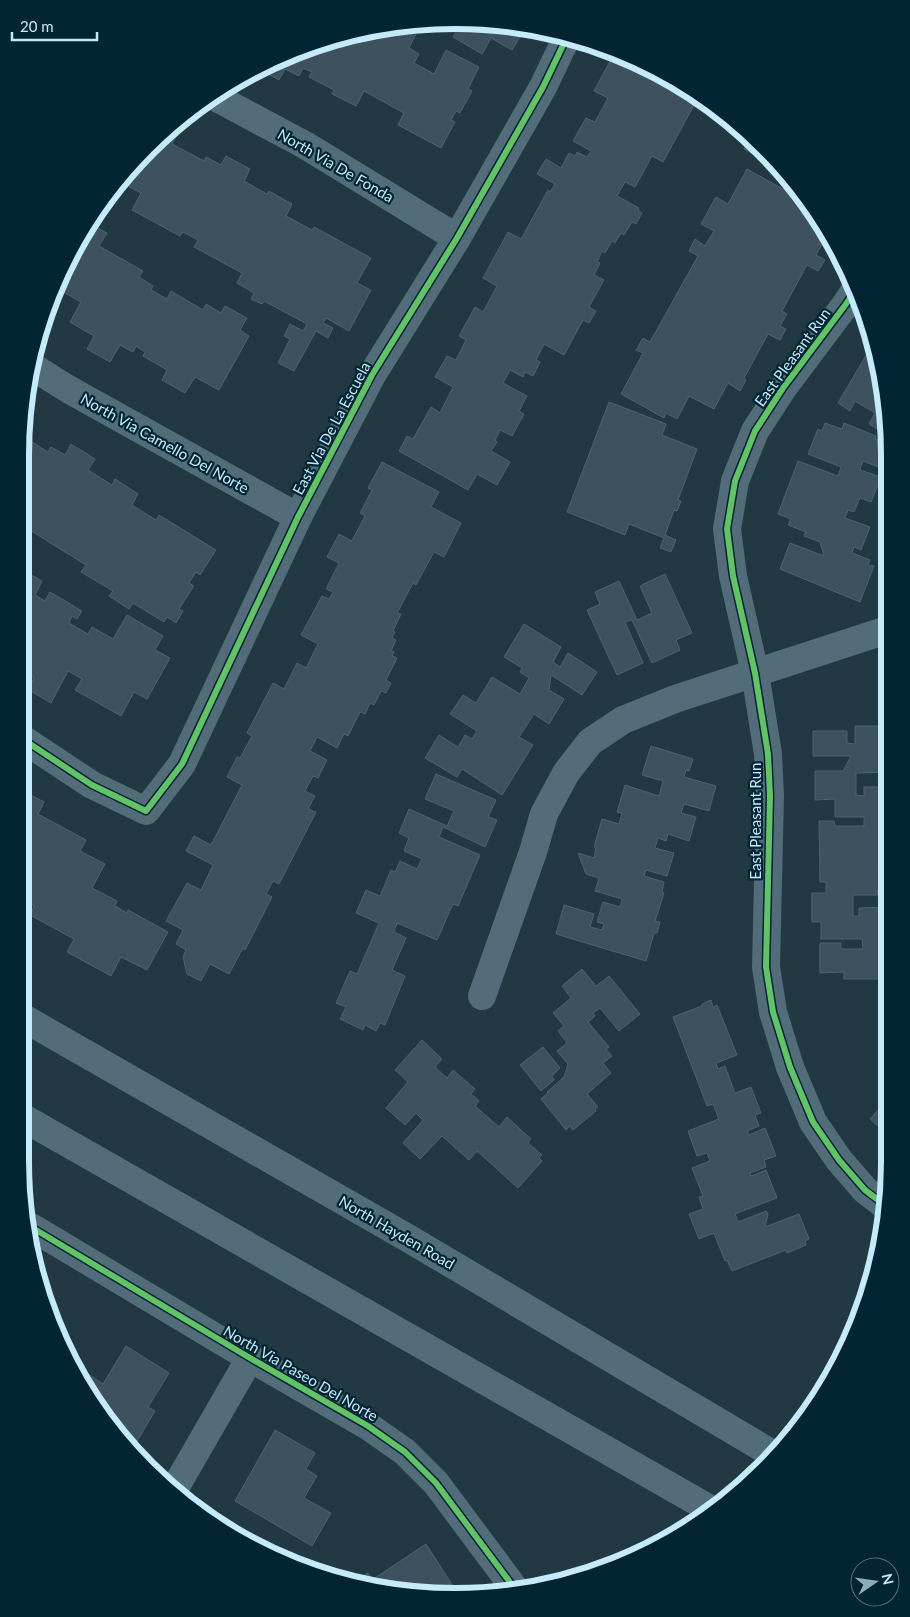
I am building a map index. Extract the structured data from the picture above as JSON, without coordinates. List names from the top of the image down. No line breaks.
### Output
{"streets":{"street":["North Via De Fonda","East Pleasant Run","East Via De La Escuela","North Via Camello Del Norte","North Hayden Road","North Via Paseo Del Norte"]},"crossings":[["North Via De Fonda","East Via De La Escuela"],["East Via De La Escuela","North Via Camello Del Norte"]],"scale_bar":"20 m","north":"right"}
